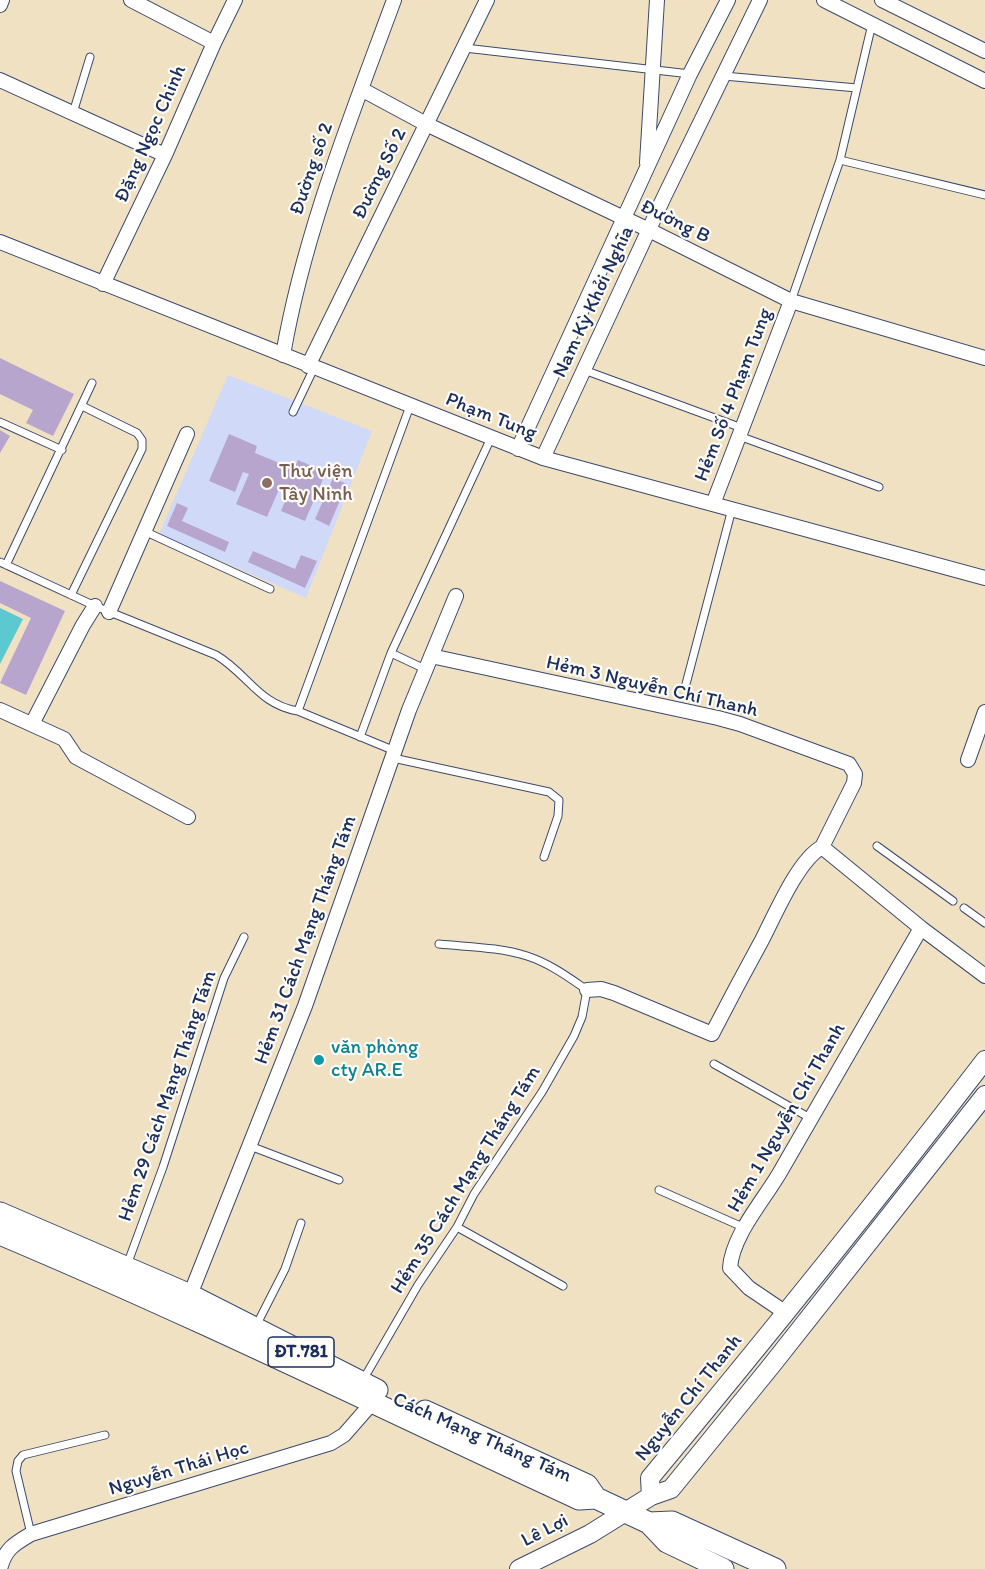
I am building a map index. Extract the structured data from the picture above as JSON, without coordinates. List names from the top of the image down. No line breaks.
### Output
{"streets":{"main road":["ĐT.781","Cách Mạng Tháng Tám"],"street":["Đặng Ngọc Chinh","Đường số 2","Đường Số 2","Đường B","Nam Kỳ Khởi Nghĩa","Hẻm Số 4 Phạm Tung","Phạm Tung","Hẻm 3 Nguyễn Chí Thanh","Hẻm 31 Cách Mạng Tháng Tám","Hẻm 1 Nguyễn Chí Thanh","Nguyễn Chí Thanh","Nguyễn Thái Học","Lê Lợi"],"lane":["Hẻm 29 Cách Mạng Tháng Tám","Hẻm 35 Cách Mạng Tháng Tám"]},"crossings":[["Đặng Ngọc Chinh","Phạm Tung"],["Đường số 2","Đường B"],["Đường số 2","Phạm Tung"],["Đường Số 2","Đường B"],["Đường Số 2","Phạm Tung"],["Đường B","Nam Kỳ Khởi Nghĩa"],["Đường B","Hẻm Số 4 Phạm Tung"],["Nam Kỳ Khởi Nghĩa","Phạm Tung"],["Hẻm Số 4 Phạm Tung","Phạm Tung"],["Hẻm 3 Nguyễn Chí Thanh","Hẻm 31 Cách Mạng Tháng Tám"],["Hẻm 31 Cách Mạng Tháng Tám","Cách Mạng Tháng Tám"],["Hẻm 29 Cách Mạng Tháng Tám","Cách Mạng Tháng Tám"],["Hẻm 1 Nguyễn Chí Thanh","Nguyễn Chí Thanh"],["Hẻm 35 Cách Mạng Tháng Tám","Cách Mạng Tháng Tám"],["Hẻm 35 Cách Mạng Tháng Tám","Nguyễn Thái Học"],["Nguyễn Chí Thanh","Lê Lợi"],["Cách Mạng Tháng Tám","Nguyễn Thái Học"],["Cách Mạng Tháng Tám","Lê Lợi"]],"places":["Thư viện Tây Ninh","văn phòng cty AR.E"]}
